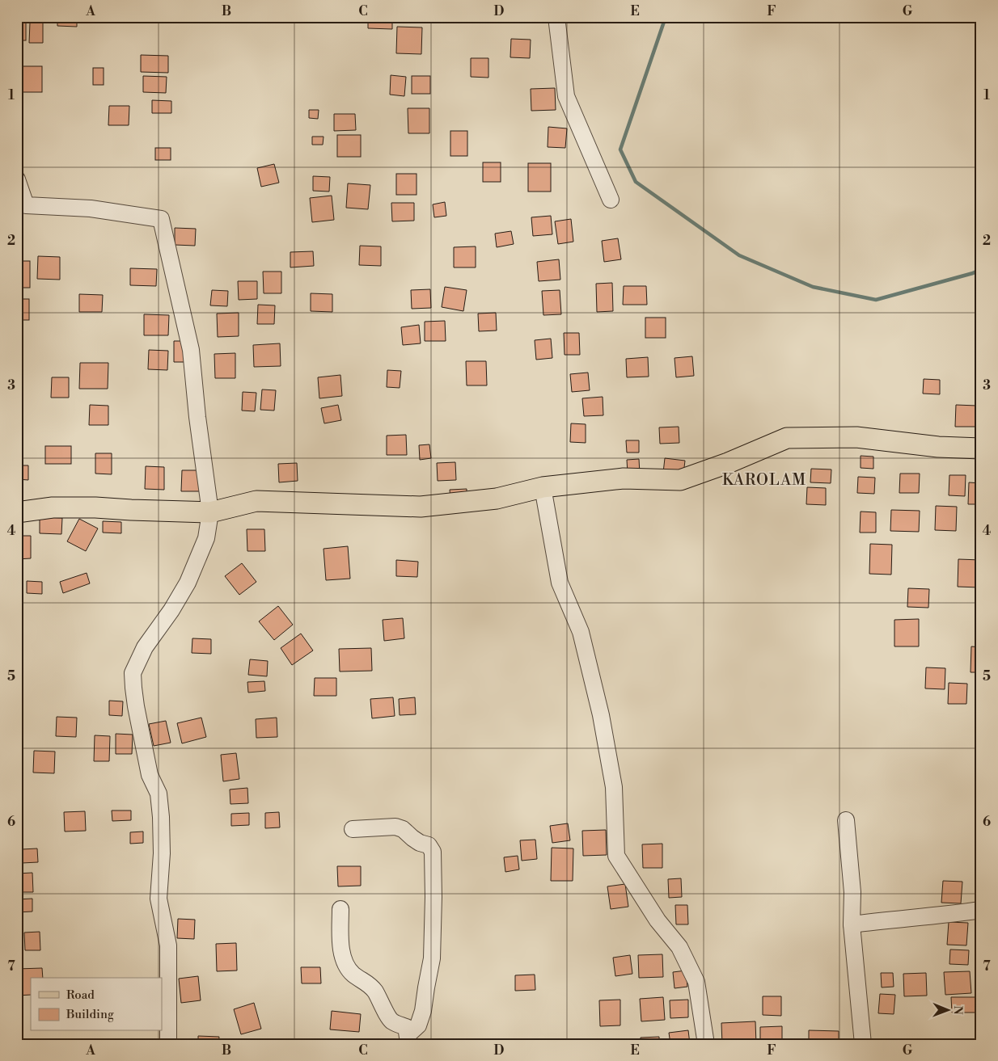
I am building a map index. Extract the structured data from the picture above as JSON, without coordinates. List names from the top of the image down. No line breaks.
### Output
{"districts":["KAROLAM"],"legend":["Road","Building"],"north":"right","grid":{"columns":["A","B","C","D","E","F","G"],"rows":["1","2","3","4","5","6","7"]}}
